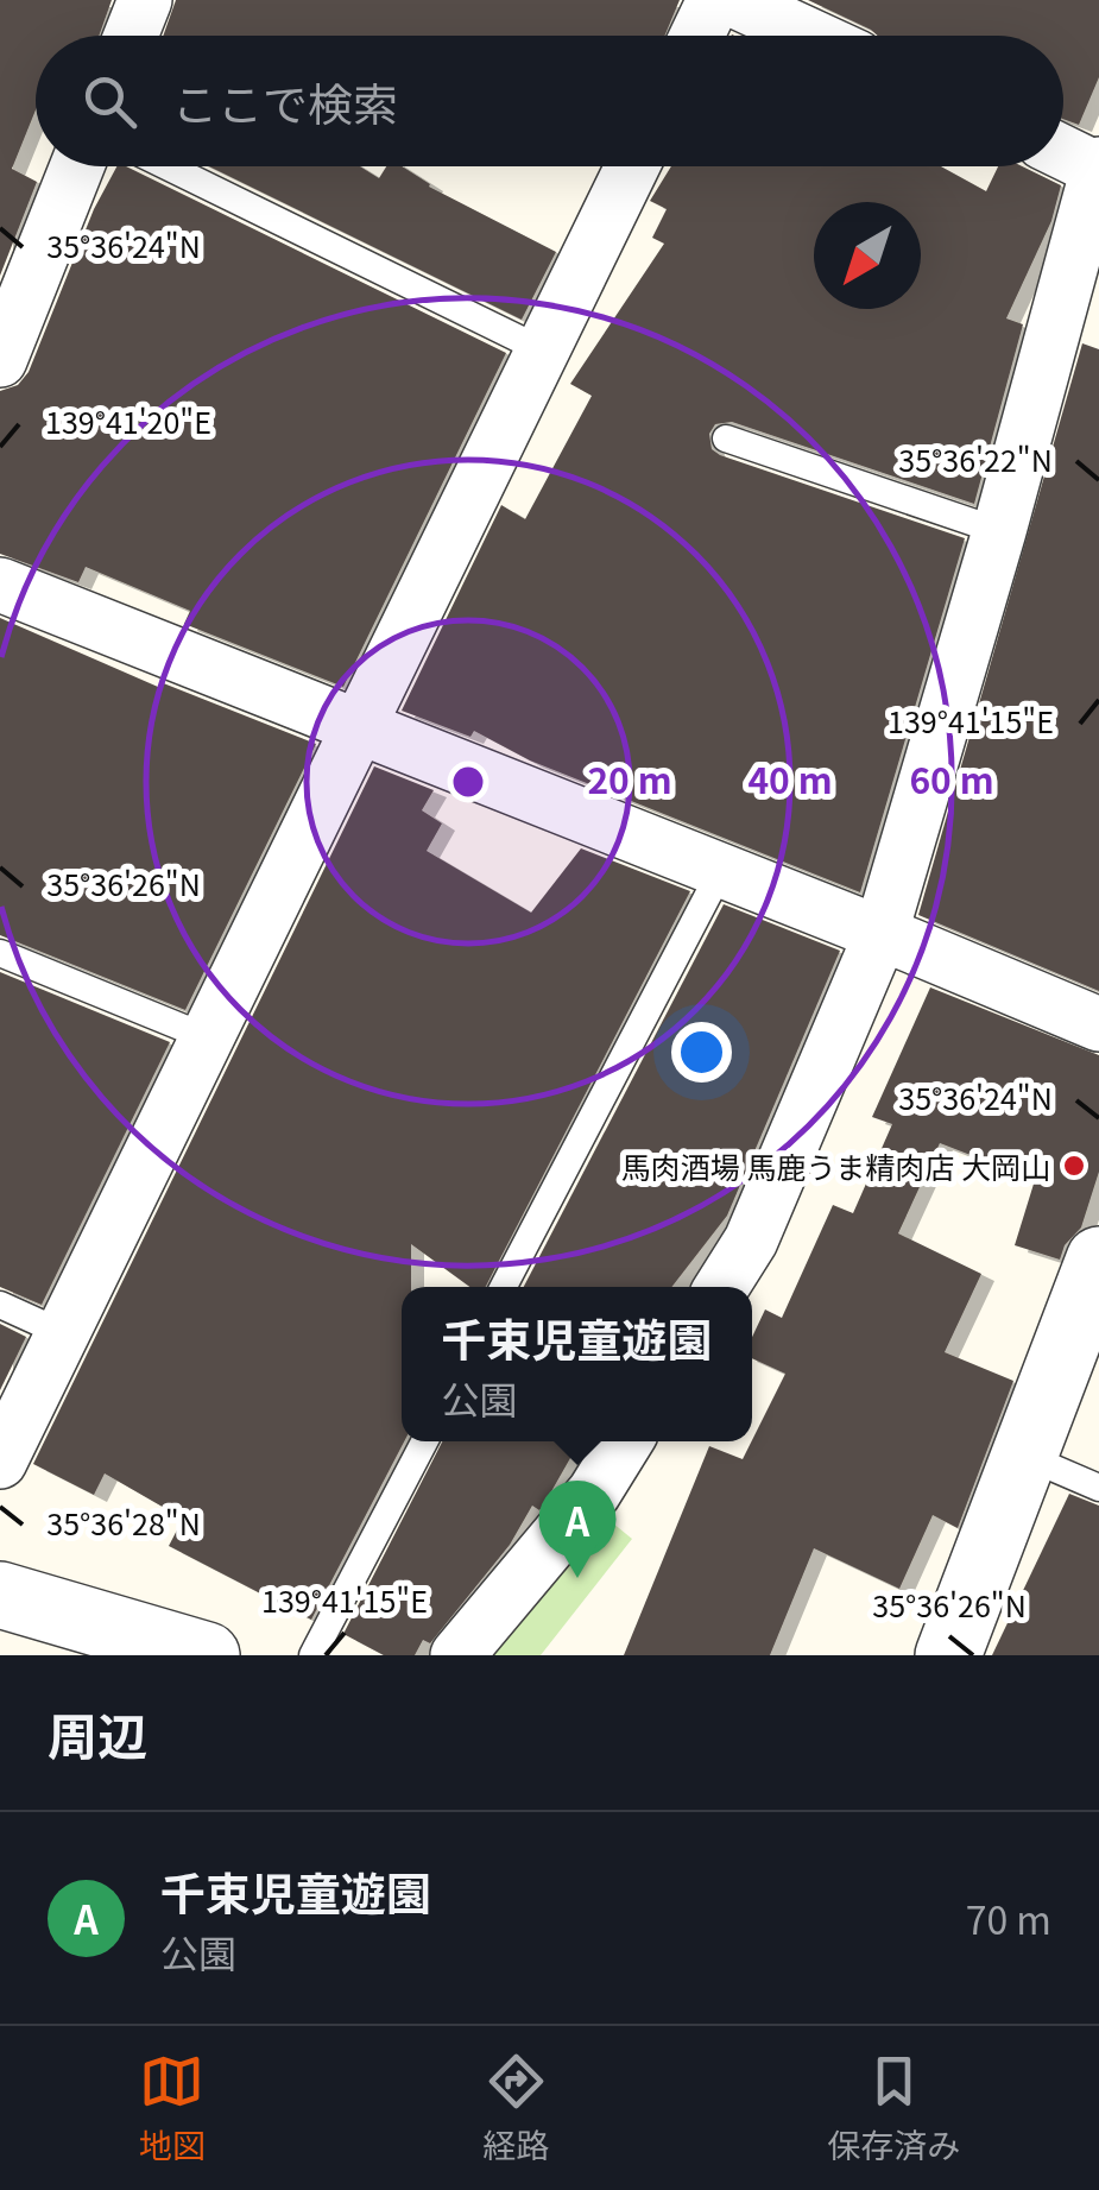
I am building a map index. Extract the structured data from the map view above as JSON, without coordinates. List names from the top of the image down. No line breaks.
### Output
{"places":["馬肉酒場 馬鹿うま精肉店 大岡山"],"north":"bottom left","page":{"search":"ここで検索","popup":["千束児童遊園","公園"],"pins":"A","heading":"周辺","list":[{"mark":"A","name":"千束児童遊園","note":"公園","value":"70 m"}],"nav":["地図","経路","保存済み"]},"coordinates":["35°36'24\"N","139°41'20\"E","35°36'22\"N","139°41'15\"E","35°36'26\"N","35°36'28\"N"],"rings":["20 m","40 m","60 m"]}
